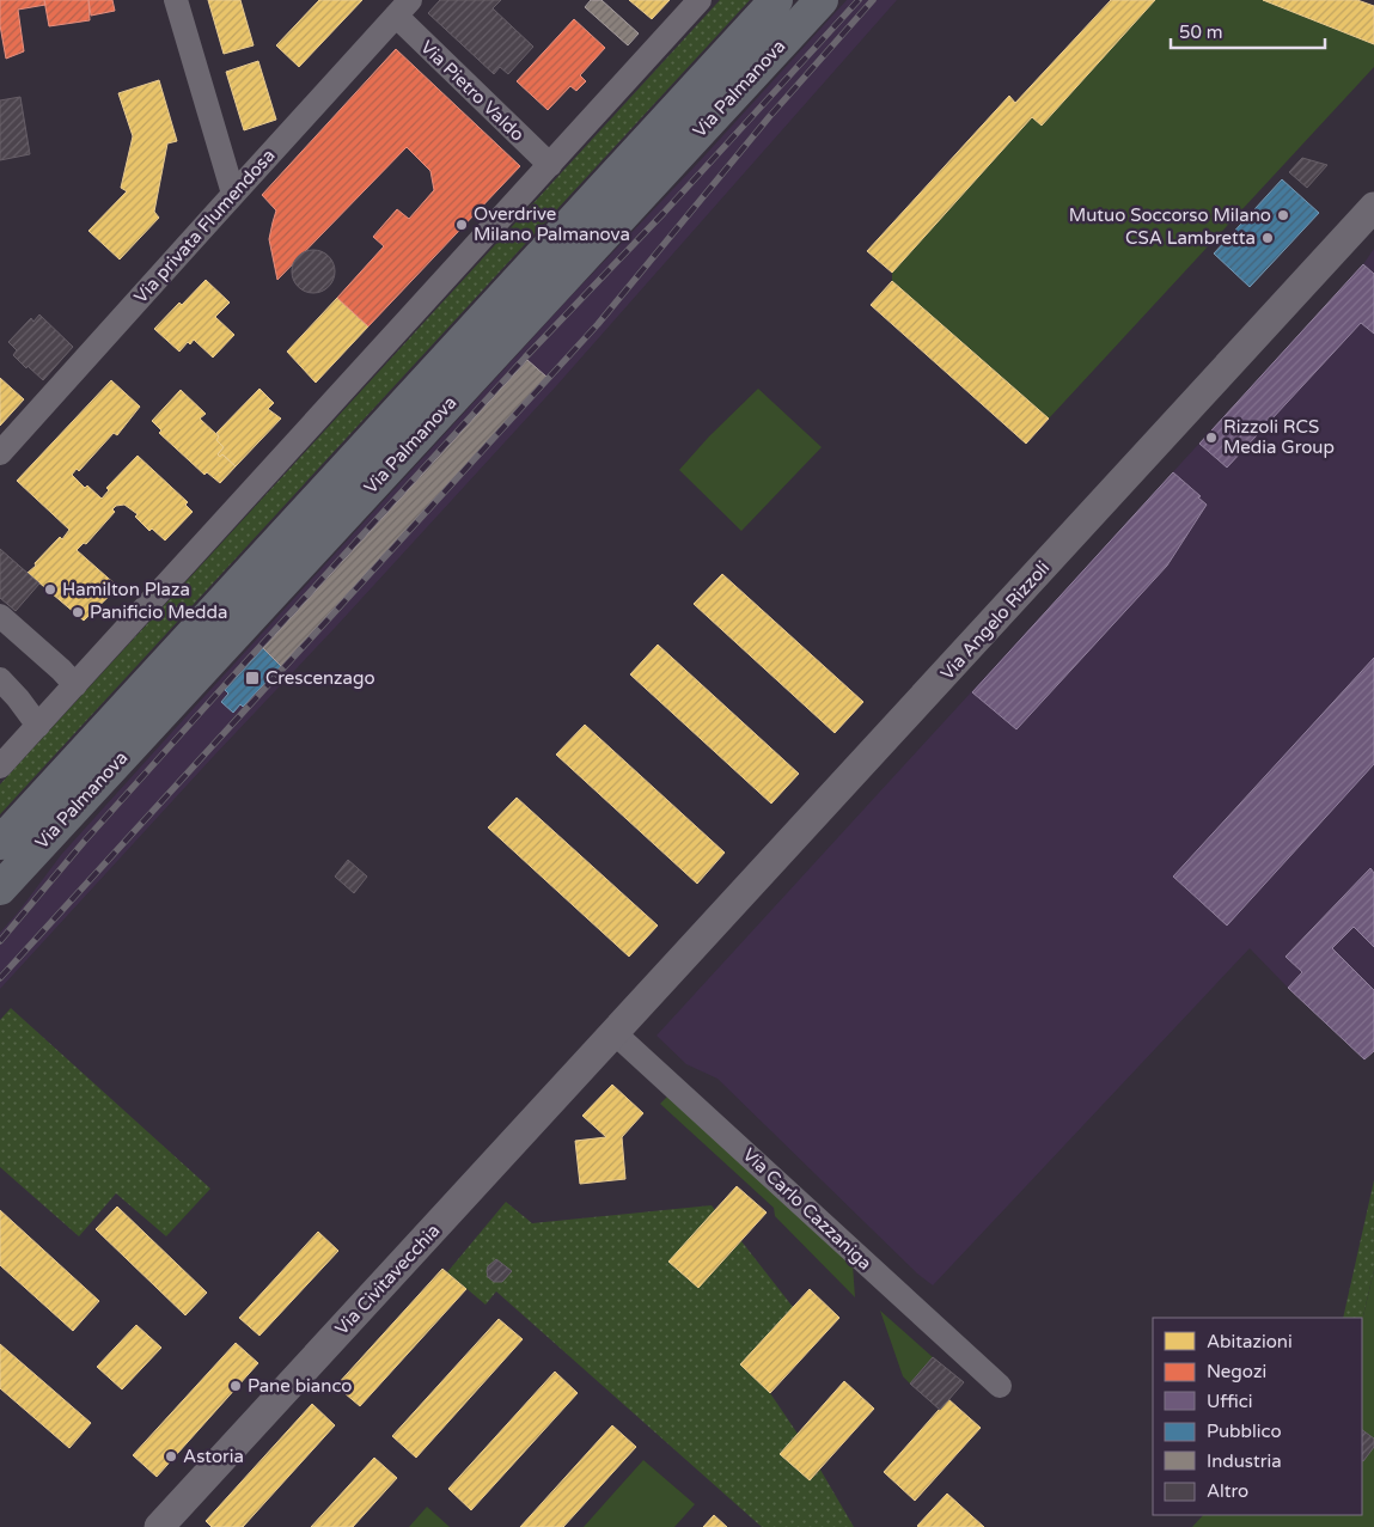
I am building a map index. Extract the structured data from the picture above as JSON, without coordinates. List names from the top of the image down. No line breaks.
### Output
{"streets":{"highway":["Via Palmanova"],"street":["Via Pietro Valdo","Via privata Flumendosa","Via Angelo Rizzoli","Via Carlo Cazzaniga","Via Civitavecchia"]},"crossings":[["Via Pietro Valdo","Via privata Flumendosa"],["Via Angelo Rizzoli","Via Carlo Cazzaniga"],["Via Angelo Rizzoli","Via Civitavecchia"],["Via Carlo Cazzaniga","Via Civitavecchia"]],"places":{"other":["Mutuo Soccorso Milano","Overdrive Milano Palmanova","CSA Lambretta","Rizzoli RCS Media Group","Hamilton Plaza","Panificio Medda","Pane bianco","Astoria"],"transit":["Crescenzago"]},"legend":["Abitazioni","Negozi","Uffici","Pubblico","Industria","Altro"],"scale_bar":"50 m"}
